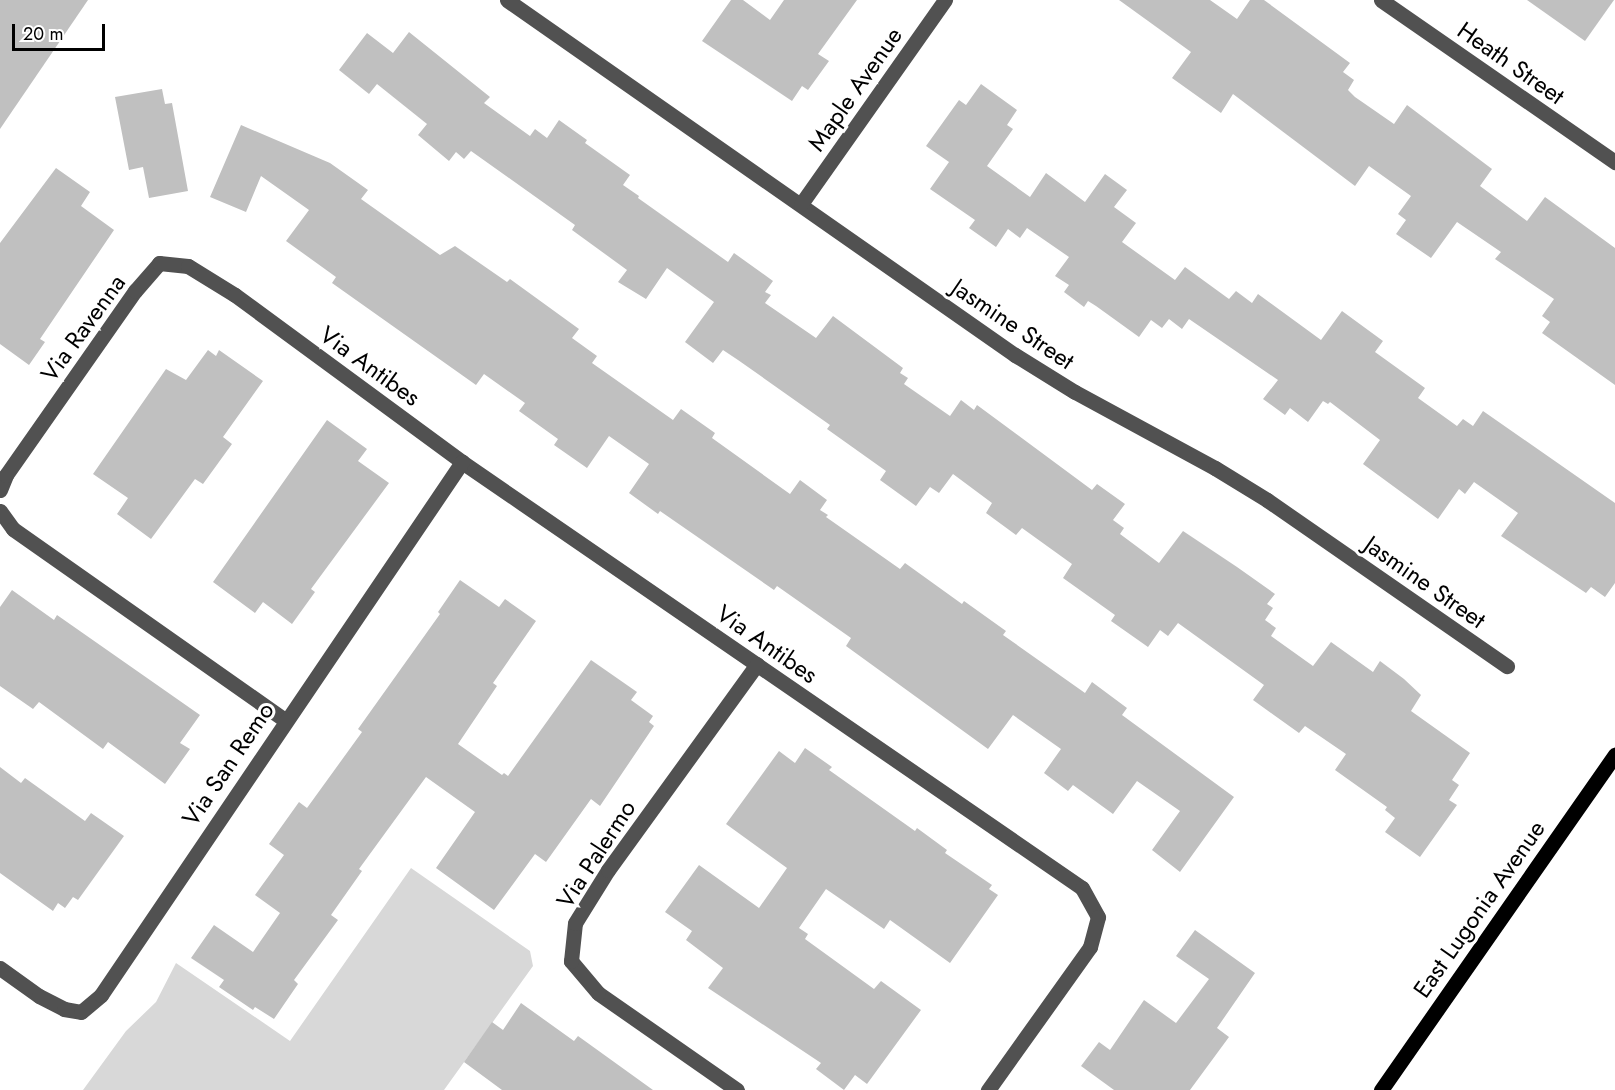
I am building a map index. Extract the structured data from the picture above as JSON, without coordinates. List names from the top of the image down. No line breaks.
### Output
{"streets":{"main road":["East Lugonia Avenue"],"street":["Heath Street","Maple Avenue","Jasmine Street","Via Ravenna","Via Antibes","Via San Remo","Via Palermo"]},"crossings":[["Maple Avenue","Jasmine Street"],["Via Ravenna","Via Antibes"],["Via Antibes","Via San Remo"],["Via Antibes","Via Palermo"]],"scale_bar":"20 m"}
